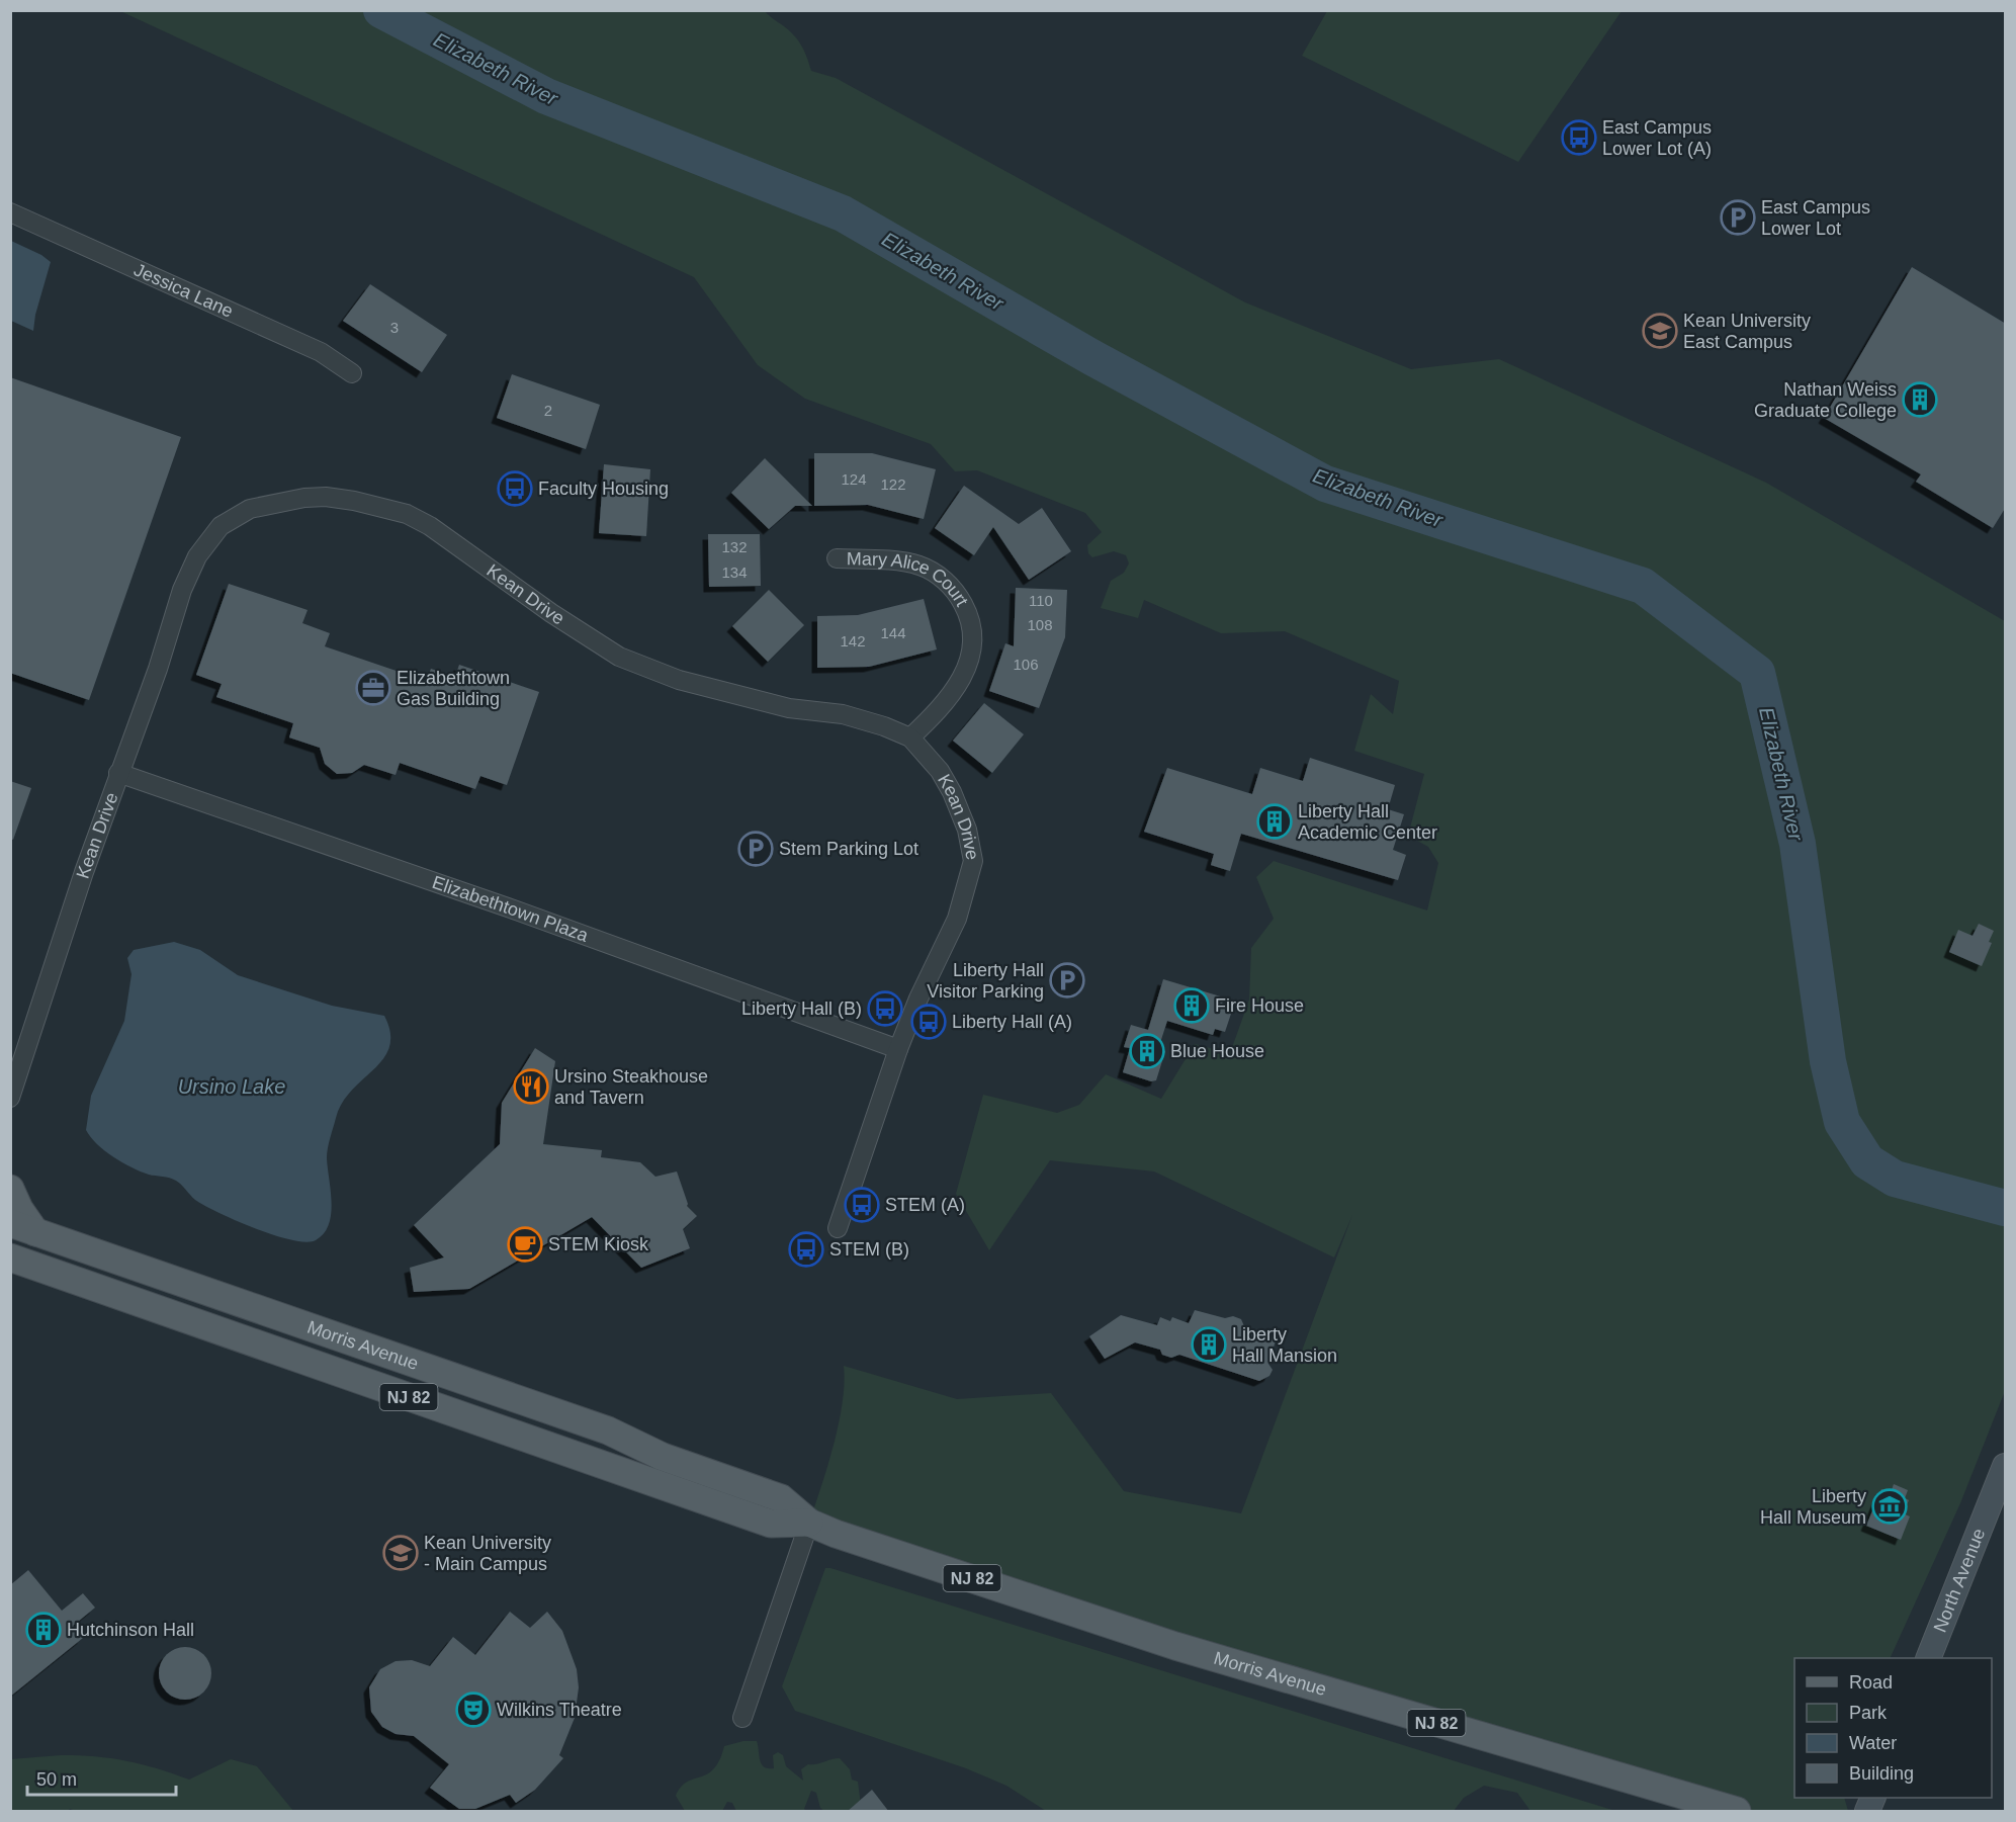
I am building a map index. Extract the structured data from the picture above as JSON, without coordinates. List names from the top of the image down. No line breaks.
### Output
{"streets":{"main road":["Morris Avenue","NJ 82","North Avenue"],"street":["Jessica Lane","Mary Alice Court","Kean Drive","Elizabethtown Plaza"]},"crossings":[["Mary Alice Court","Kean Drive"],["Kean Drive","Elizabethtown Plaza"]],"water":["Elizabeth River","Ursino Lake"],"places":{"bus stop":["East Campus Lower Lot (A)","Faculty Housing","Liberty Hall (B)","Liberty Hall (A)","STEM (A)","STEM (B)"],"parking":["East Campus Lower Lot","Stem Parking Lot","Liberty Hall Visitor Parking"],"school or university":["Kean University East Campus","Kean University - Main Campus"],"building":["Nathan Weiss Graduate College","Liberty Hall Academic Center","Fire House","Blue House","Liberty Hall Mansion","Hutchinson Hall"],"office":["Elizabethtown Gas Building"],"restaurant":["Ursino Steakhouse and Tavern"],"cafe":["STEM Kiosk"],"museum":["Liberty Hall Museum"],"theatre":["Wilkins Theatre"]},"house_numbers":["3","2","124","122","132","134","110","108","144","142","106"],"legend":["Road","Park","Water","Building"],"scale_bar":"50 m"}
